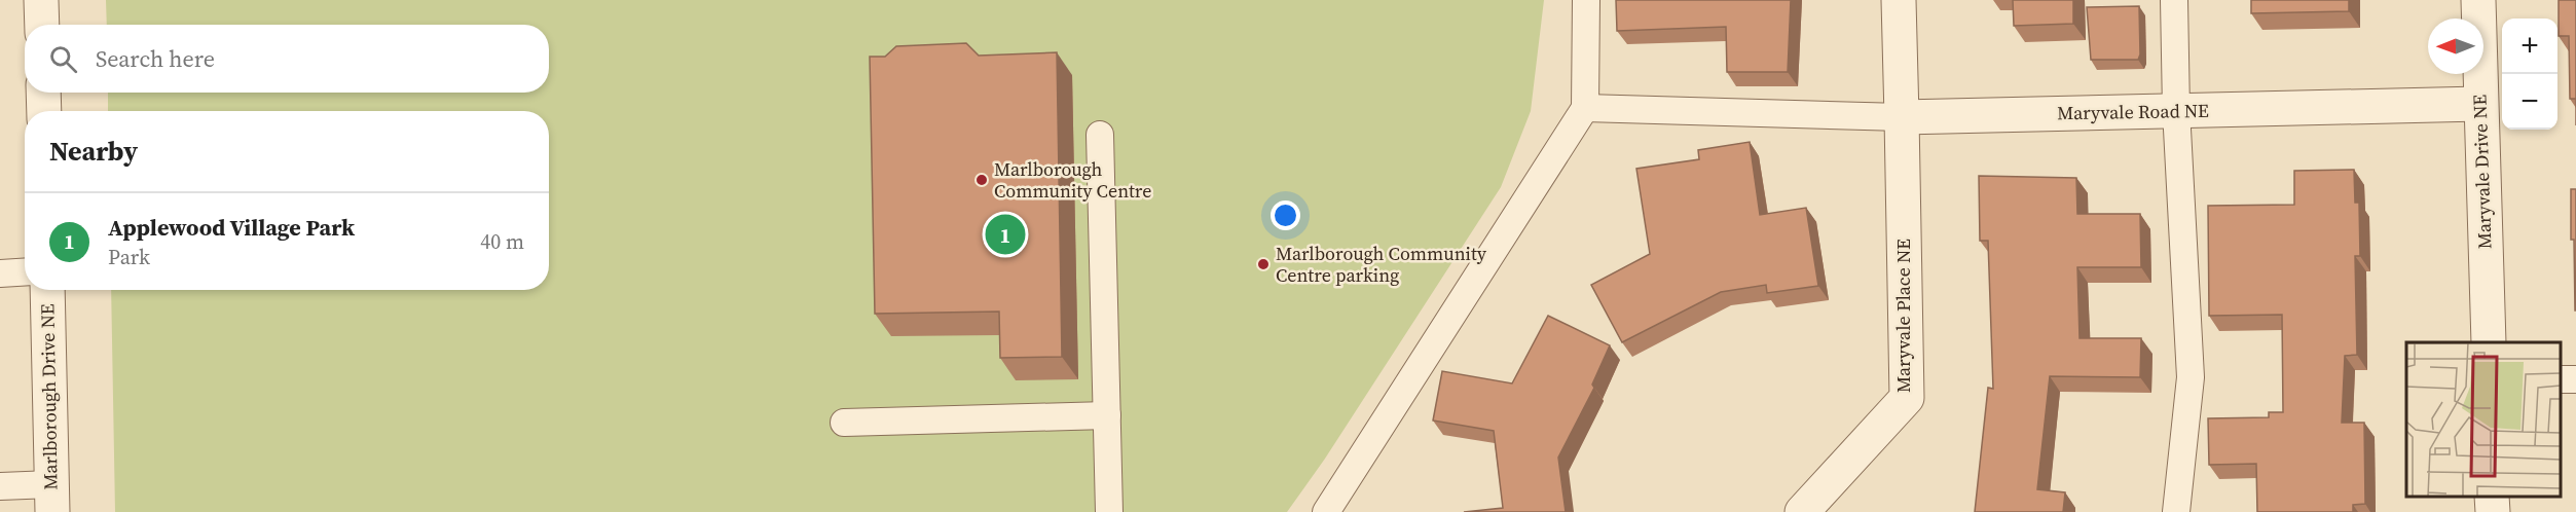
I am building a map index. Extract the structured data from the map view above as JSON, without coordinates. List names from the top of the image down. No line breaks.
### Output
{"streets":{"street":["Maryvale Road NE","Maryvale Drive NE","Maryvale Place NE","Marlborough Drive NE"]},"crossings":[["Maryvale Road NE","Maryvale Drive NE"],["Maryvale Road NE","Maryvale Place NE"]],"places":["Marlborough Community Centre","Marlborough Community Centre parking"],"north":"left","page":{"map_buttons":["+","−"],"search":"Search here","heading":"Nearby","list":[{"mark":"1","name":"Applewood Village Park","note":"Park","value":"40 m"}],"pins":"1"}}
